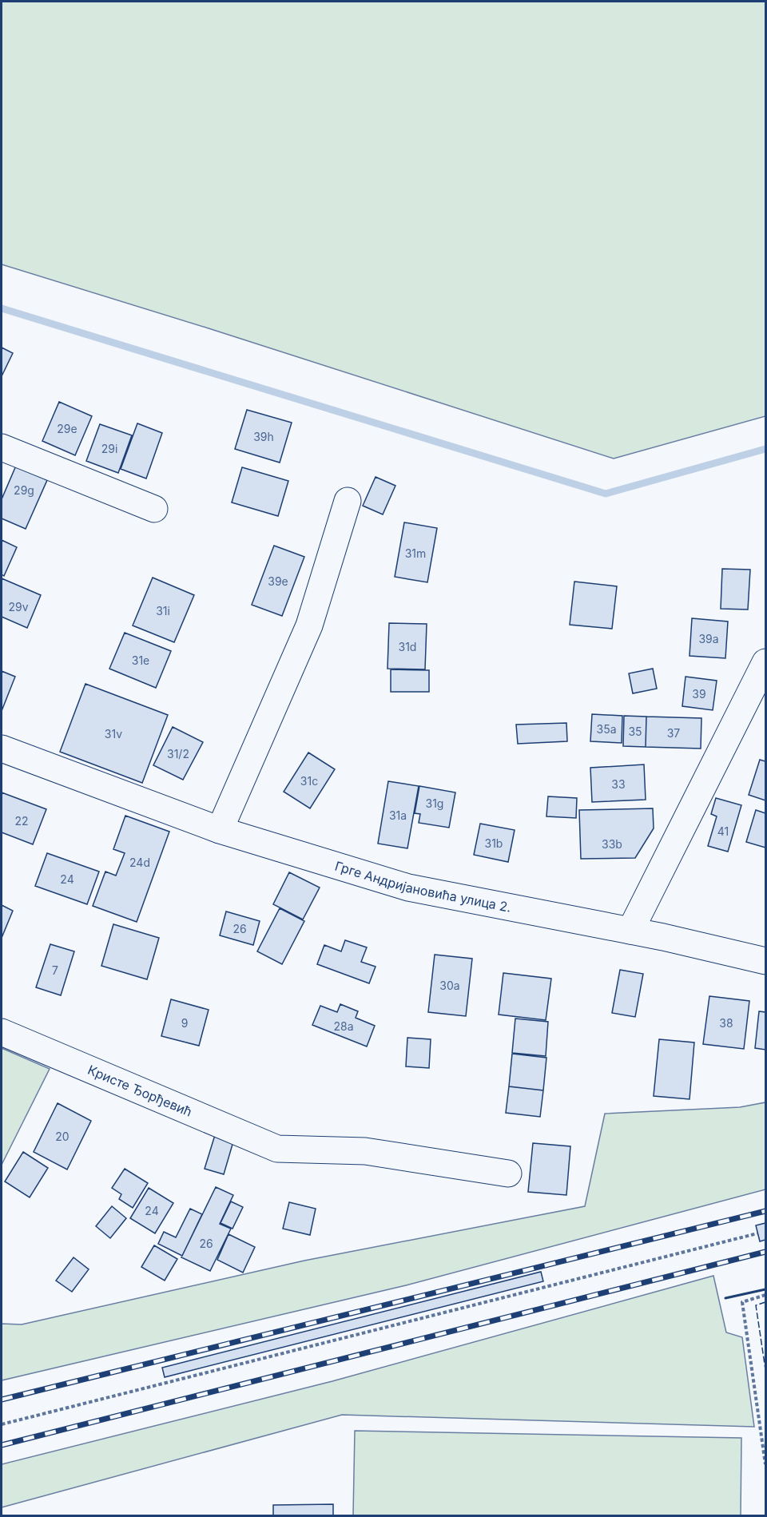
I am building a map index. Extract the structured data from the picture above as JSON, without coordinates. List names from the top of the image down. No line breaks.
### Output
{"streets":{"street":["Грге Андријановића улица 2.","Кристе Ђорђевић"]},"house_numbers":["29e","39h","29i","29g","31m","39e","29v","31i","39a","31d","31e","39","35a","35","37","31v","31/2","31c","33","31g","31a","22","41","31b","33b","24d","24","26","7","30a","9","38","28a","20","24","26"]}
